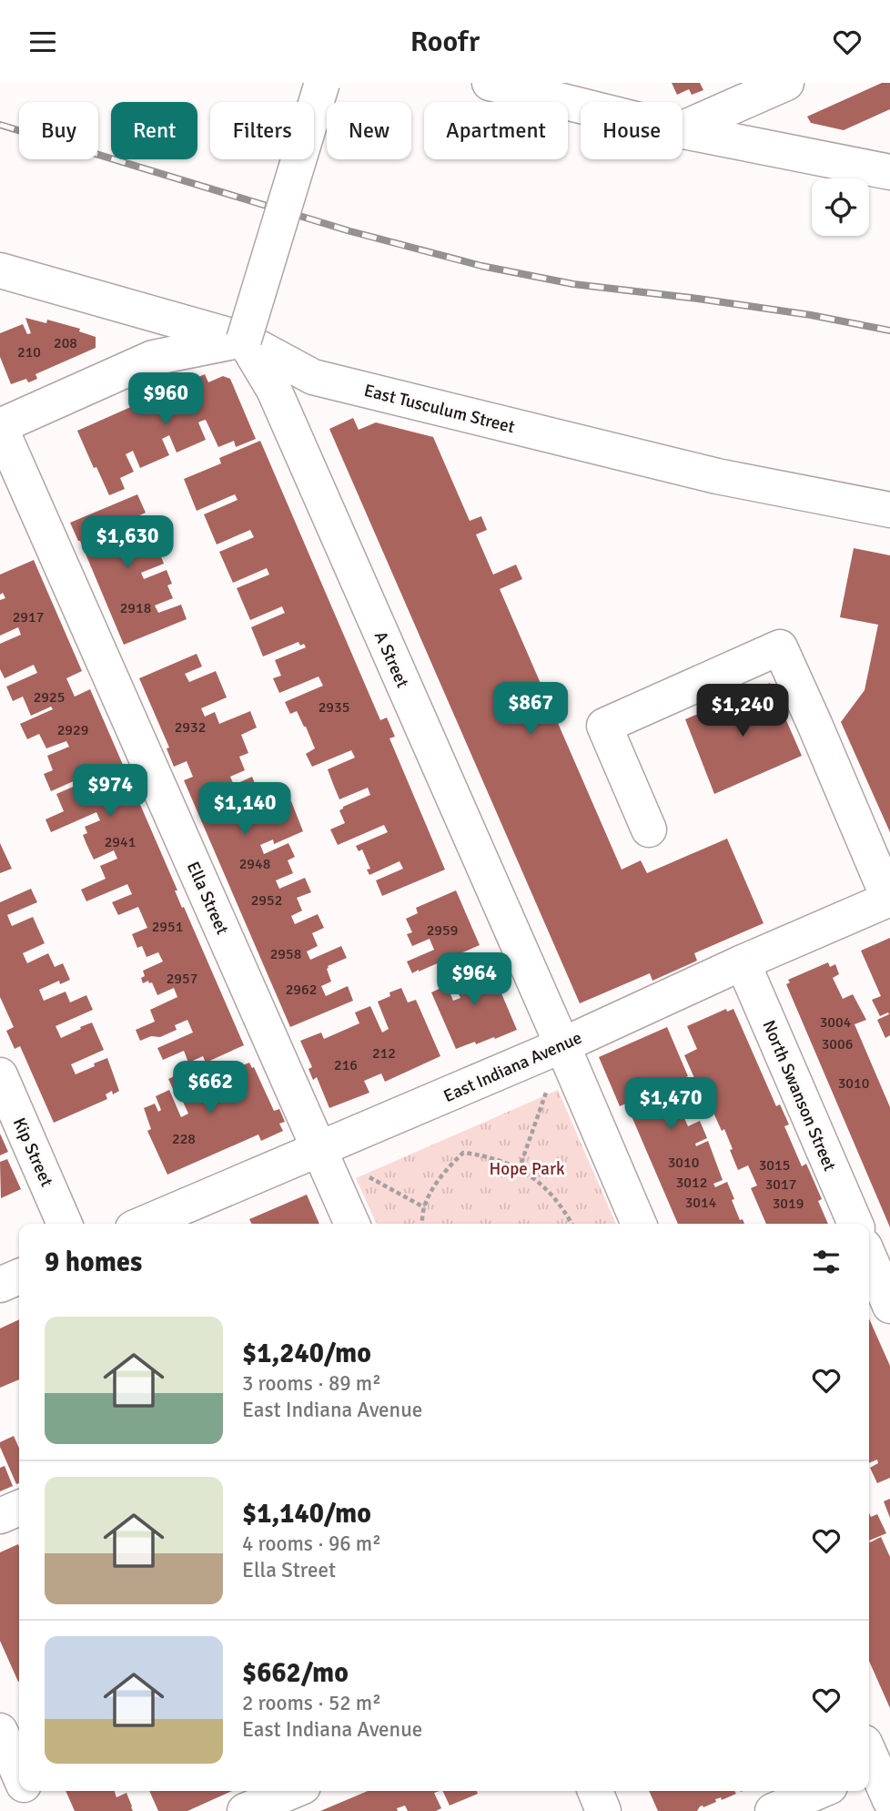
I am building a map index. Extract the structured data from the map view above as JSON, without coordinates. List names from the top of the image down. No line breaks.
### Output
{"streets":{"street":["East Tusculum Street","A Street","Ella Street","East Indiana Avenue","North Swanson Street","Kip Street"]},"crossings":[["East Tusculum Street","A Street"],["A Street","East Indiana Avenue"],["Ella Street","East Indiana Avenue"],["East Indiana Avenue","North Swanson Street"]],"parks":["Hope Park"],"house_numbers":["208","210","2918","2917","2925","2935","2932","2929","2941","2948","2952","2951","2959","2958","2957","2962","3004","3006","212","216","3010","228","3010","3015","3012","3017","3014","3019"],"page":{"header":"Roofr","chip":["Buy","Rent","Filters","New","Apartment","House"],"price":["$960","$1,630","$867","$1,240","$974","$1,140","$964","$662","$1,470"],"heading":"9 homes","list":[{"name":"$1,240/mo","note":"3 rooms · 89 m² · East Indiana Avenue"},{"name":"$1,140/mo","note":"4 rooms · 96 m² · Ella Street"},{"name":"$662/mo","note":"2 rooms · 52 m² · East Indiana Avenue"}]}}
